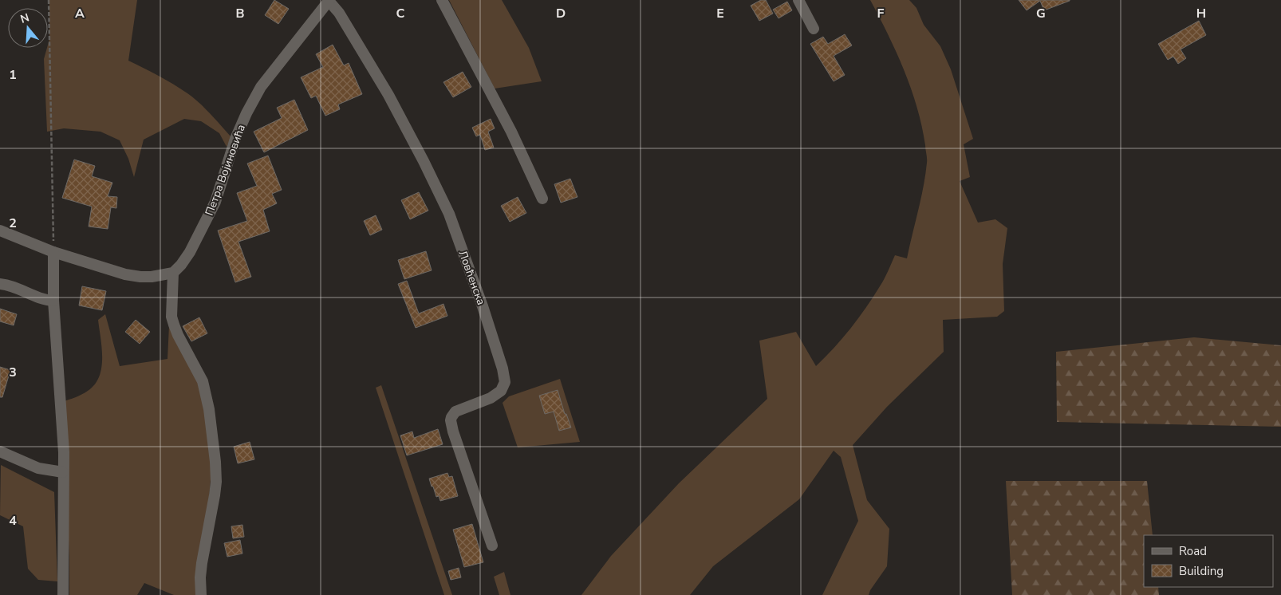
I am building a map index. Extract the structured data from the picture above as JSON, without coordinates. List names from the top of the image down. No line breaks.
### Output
{"streets":{"street":["Петра Војиновића","Ловћенска"]},"crossings":[["Петра Војиновића","Ловћенска"]],"legend":["Road","Building"],"north":"top","grid":{"columns":["A","B","C","D","E","F","G","H"],"rows":["1","2","3","4"]}}
